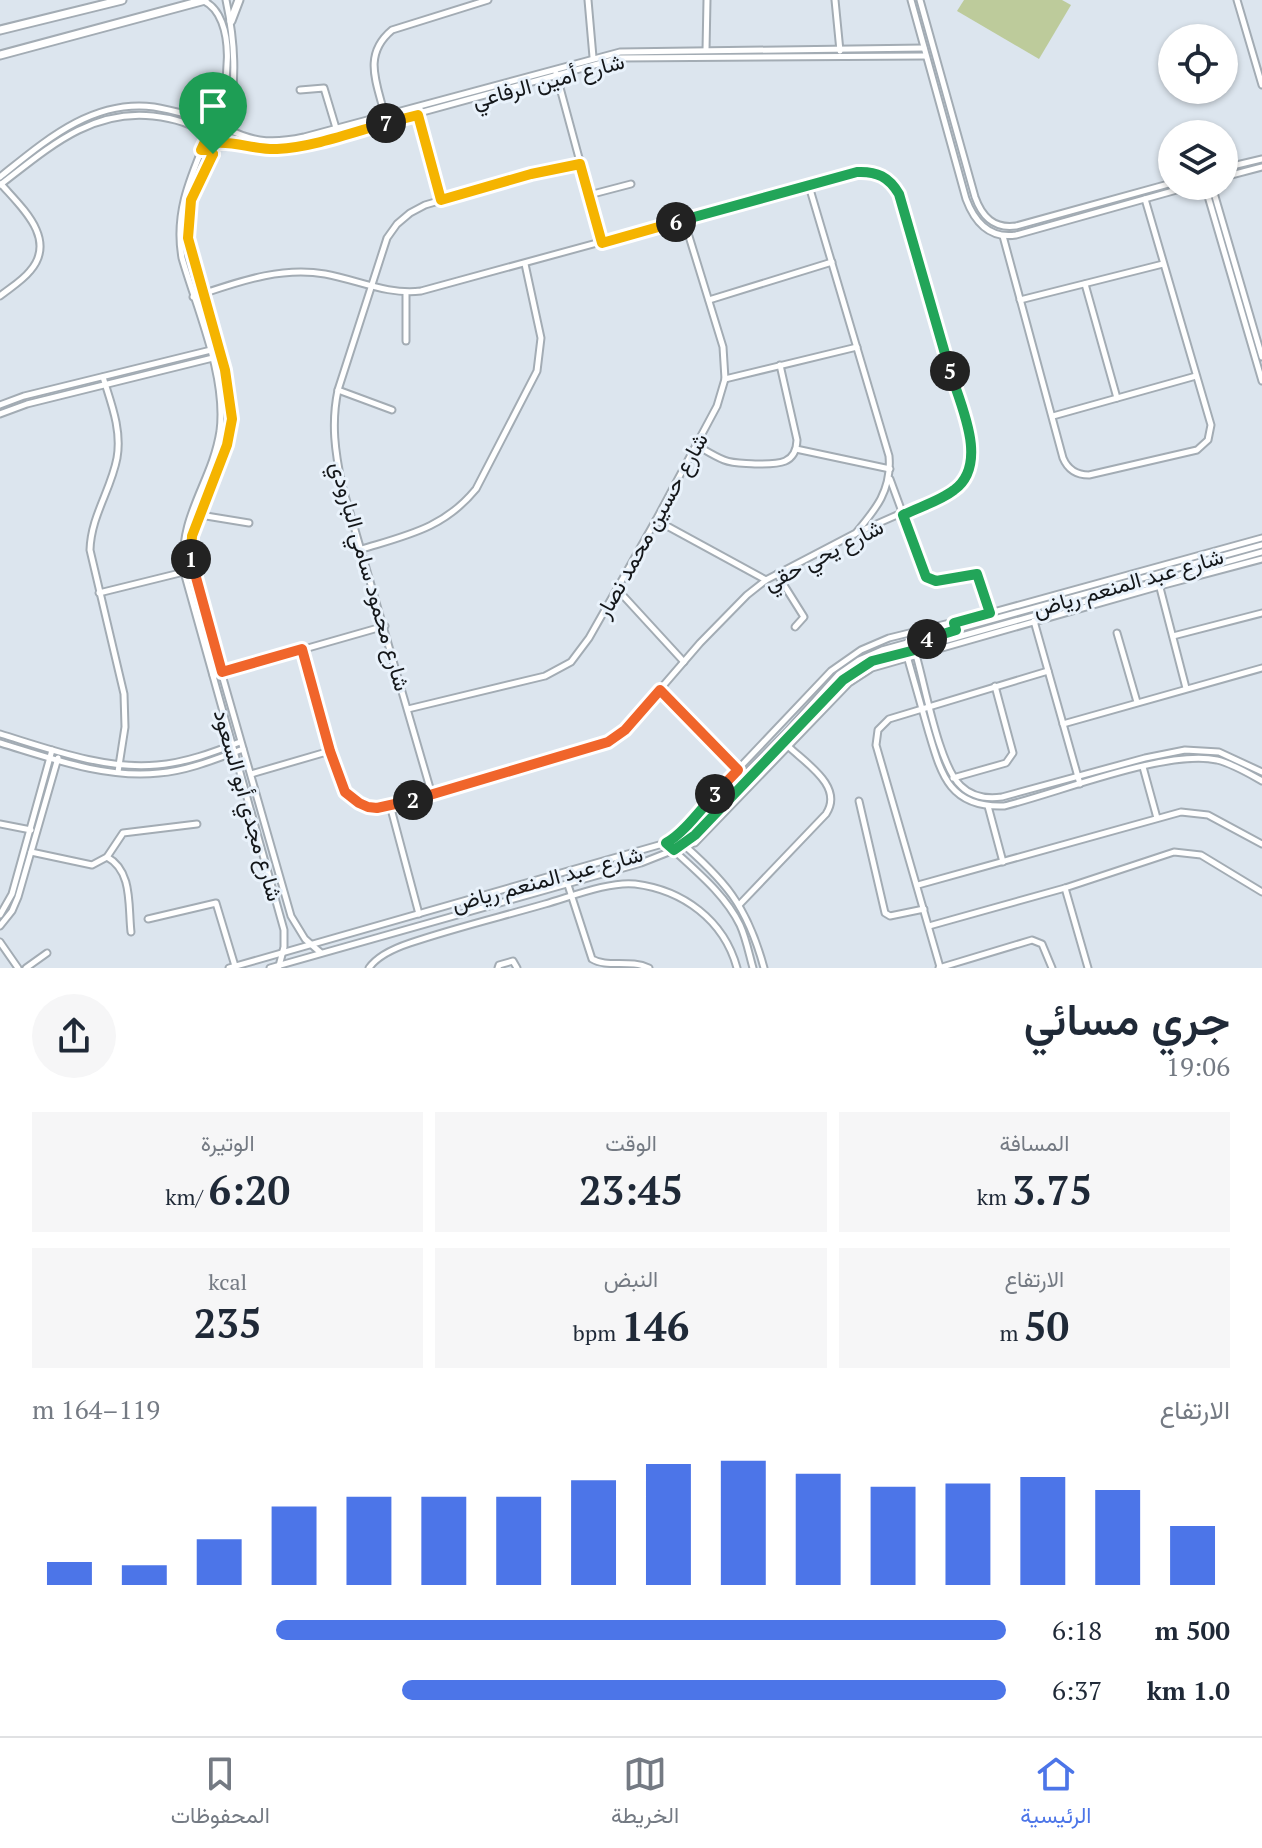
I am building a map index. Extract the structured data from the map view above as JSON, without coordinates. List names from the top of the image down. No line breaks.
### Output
{"streets":{"street":["شارع أمين الرفاعي","شارع حسين محمد نصار","شارع يحي حقي","شارع محمود سامي البارودي","شارع عبد المنعم رياض","شارع مجدي أبو السعود"]},"crossings":[["شارع أمين الرفاعي","شارع مجدي أبو السعود"],["شارع حسين محمد نصار","شارع يحي حقي"],["شارع حسين محمد نصار","شارع محمود سامي البارودي"],["شارع يحي حقي","شارع محمود سامي البارودي"],["شارع يحي حقي","شارع مجدي أبو السعود"],["شارع عبد المنعم رياض","شارع مجدي أبو السعود"]],"page":{"pins":["7","6","5","1","4","3","2"],"heading":["جري مسائي","19:06"],"stats":[["المسافة","3.75 km"],["الوقت","23:45"],["الوتيرة","6:20 /km"],["الارتفاع","50 m"],["النبض","146 bpm"],["kcal","235"]],"chart":["الارتفاع","119–164 m"],"list":[{"name":"500 m","note":"6:18"},{"name":"1.0 km","note":"6:37"}],"tabs":["الرئيسية","الخريطة","المحفوظات"]}}
